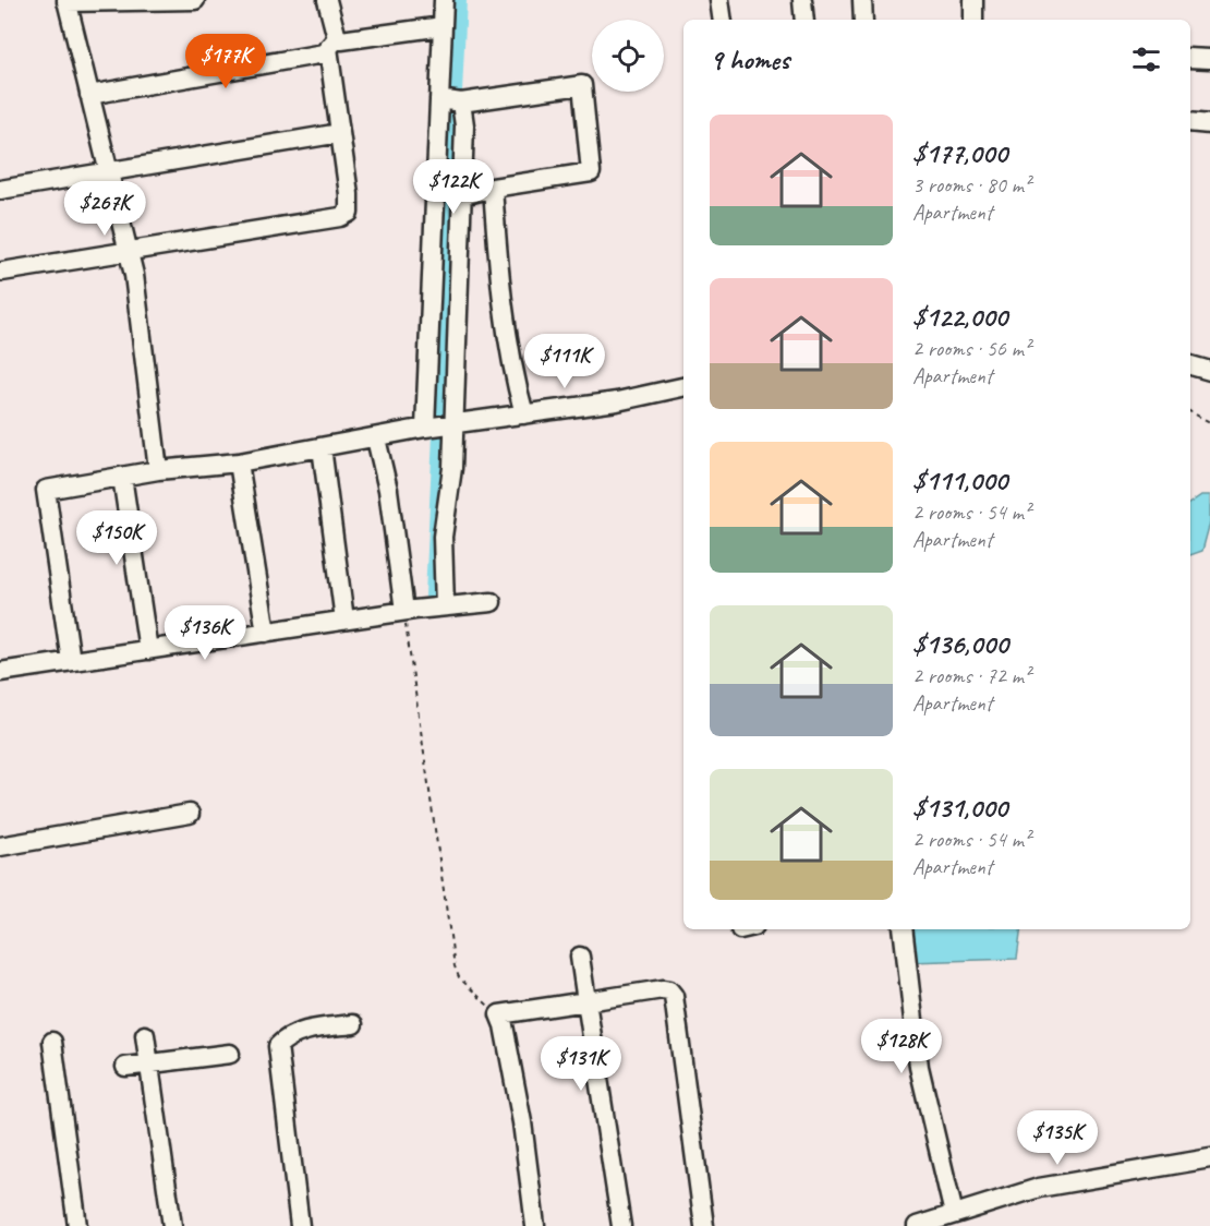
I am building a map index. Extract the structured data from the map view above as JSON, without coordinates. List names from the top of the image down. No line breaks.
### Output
{"page":{"heading":"9 homes","price":["$177K","$122K","$267K","$111K","$150K","$136K","$128K","$131K","$135K"],"list":[{"name":"$177,000","note":"3 rooms · 80 m² · Apartment"},{"name":"$122,000","note":"2 rooms · 56 m² · Apartment"},{"name":"$111,000","note":"2 rooms · 54 m² · Apartment"},{"name":"$136,000","note":"2 rooms · 72 m² · Apartment"},{"name":"$131,000","note":"2 rooms · 54 m² · Apartment"}]}}
